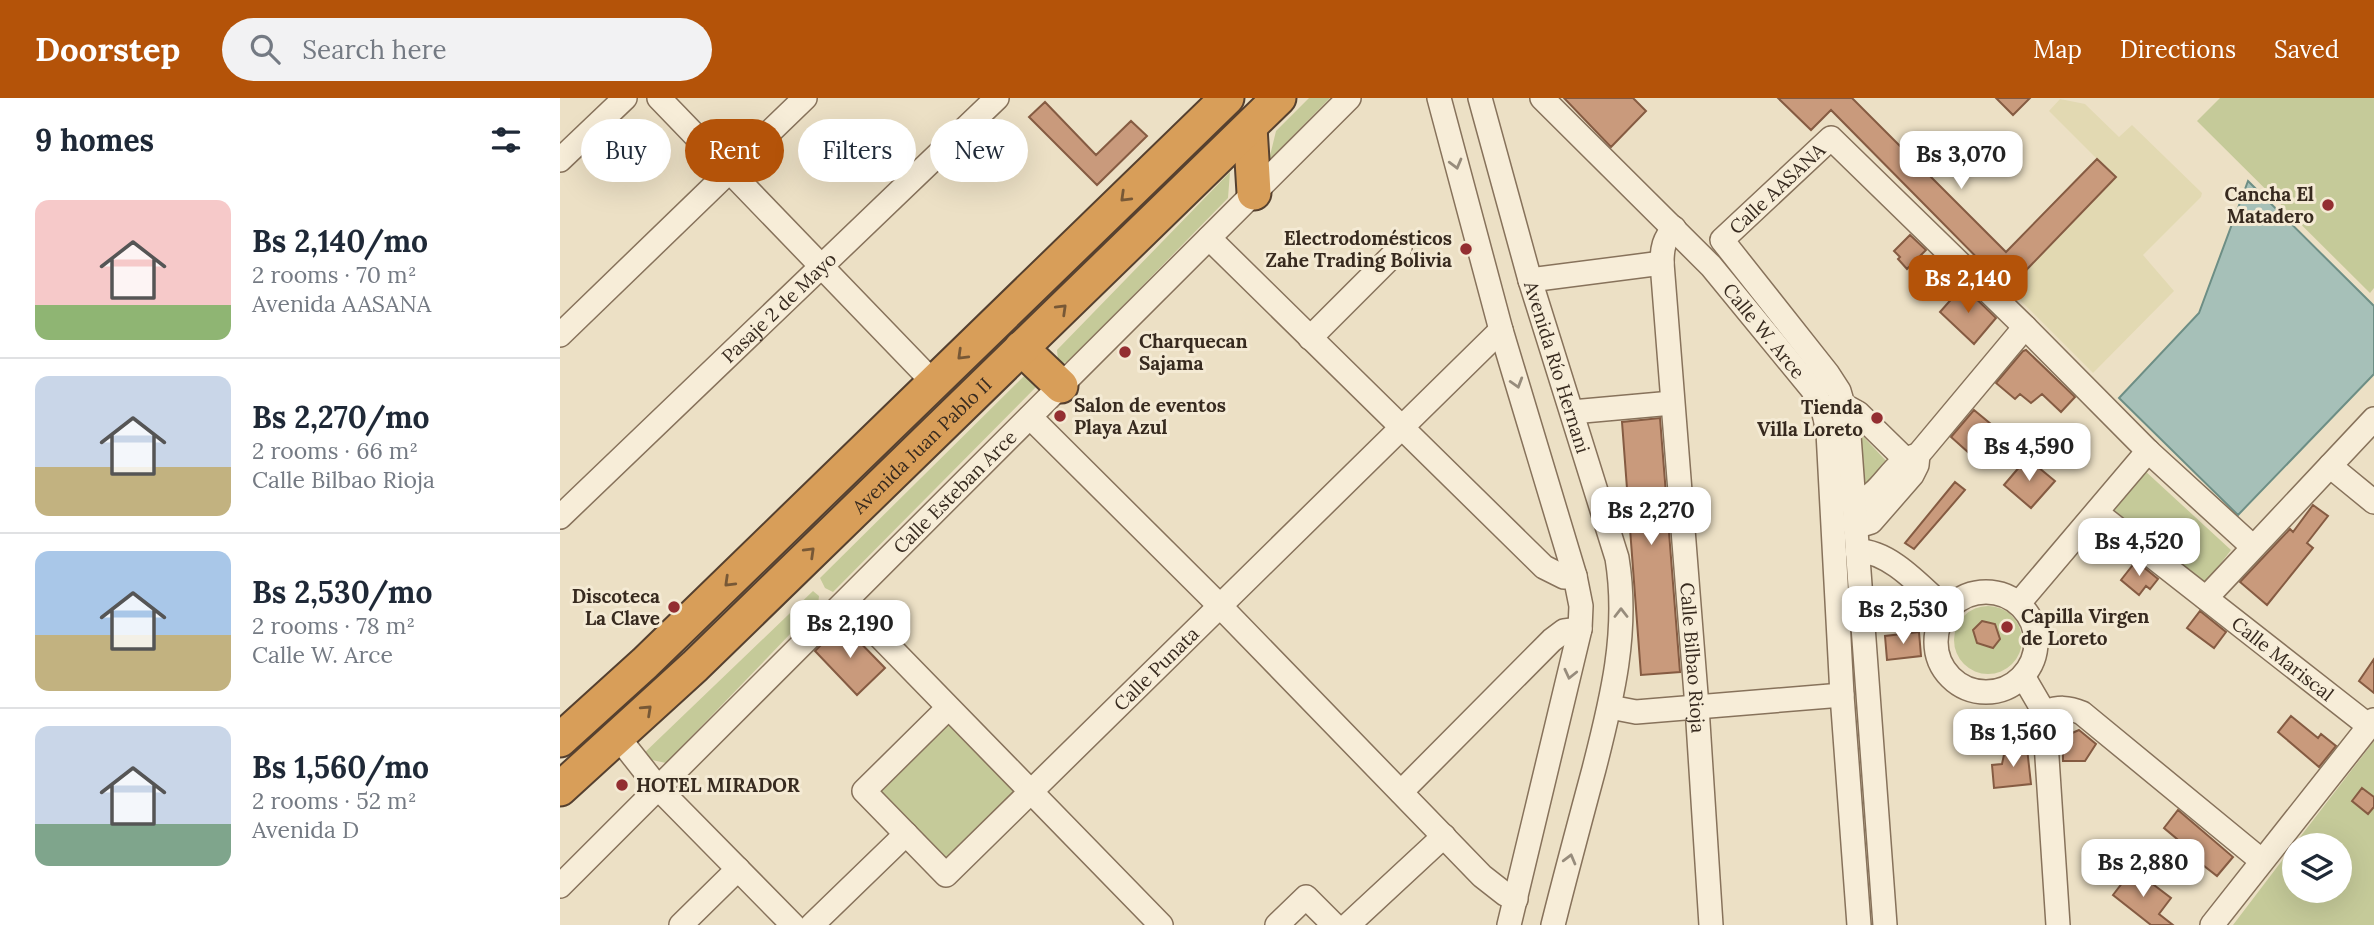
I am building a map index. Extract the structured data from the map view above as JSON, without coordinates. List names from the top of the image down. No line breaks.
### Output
{"streets":{"highway":["Avenida Juan Pablo II"],"street":["Calle AASANA","Pasaje 2 de Mayo","Calle W. Arce","Avenida Río Hernani","Calle Esteban Arce","Calle Bilbao Rioja","Calle Mariscal","Calle Punata"]},"crossings":[["Calle AASANA","Calle W. Arce"],["Calle W. Arce","Calle Bilbao Rioja"]],"places":["Cancha El Matadero","Electrodomésticos Zahe Trading Bolivia","Charquecan Sajama","Salon de eventos Playa Azul","Tienda Villa Loreto","Discoteca La Clave","Capilla Virgen de Loreto","HOTEL MIRADOR"],"page":{"header":"Doorstep","search":"Search here","nav":["Map","Directions","Saved"],"heading":"9 homes","chip":["Buy","Rent","Filters","New"],"price":["Bs 3,070","Bs 2,140","Bs 4,590","Bs 2,270","Bs 4,520","Bs 2,530","Bs 2,190","Bs 1,560","Bs 2,880"],"list":[{"name":"Bs 2,140/mo","note":"2 rooms · 70 m² · Avenida AASANA"},{"name":"Bs 2,270/mo","note":"2 rooms · 66 m² · Calle Bilbao Rioja"},{"name":"Bs 2,530/mo","note":"2 rooms · 78 m² · Calle W. Arce"},{"name":"Bs 1,560/mo","note":"2 rooms · 52 m² · Avenida D"}]}}
